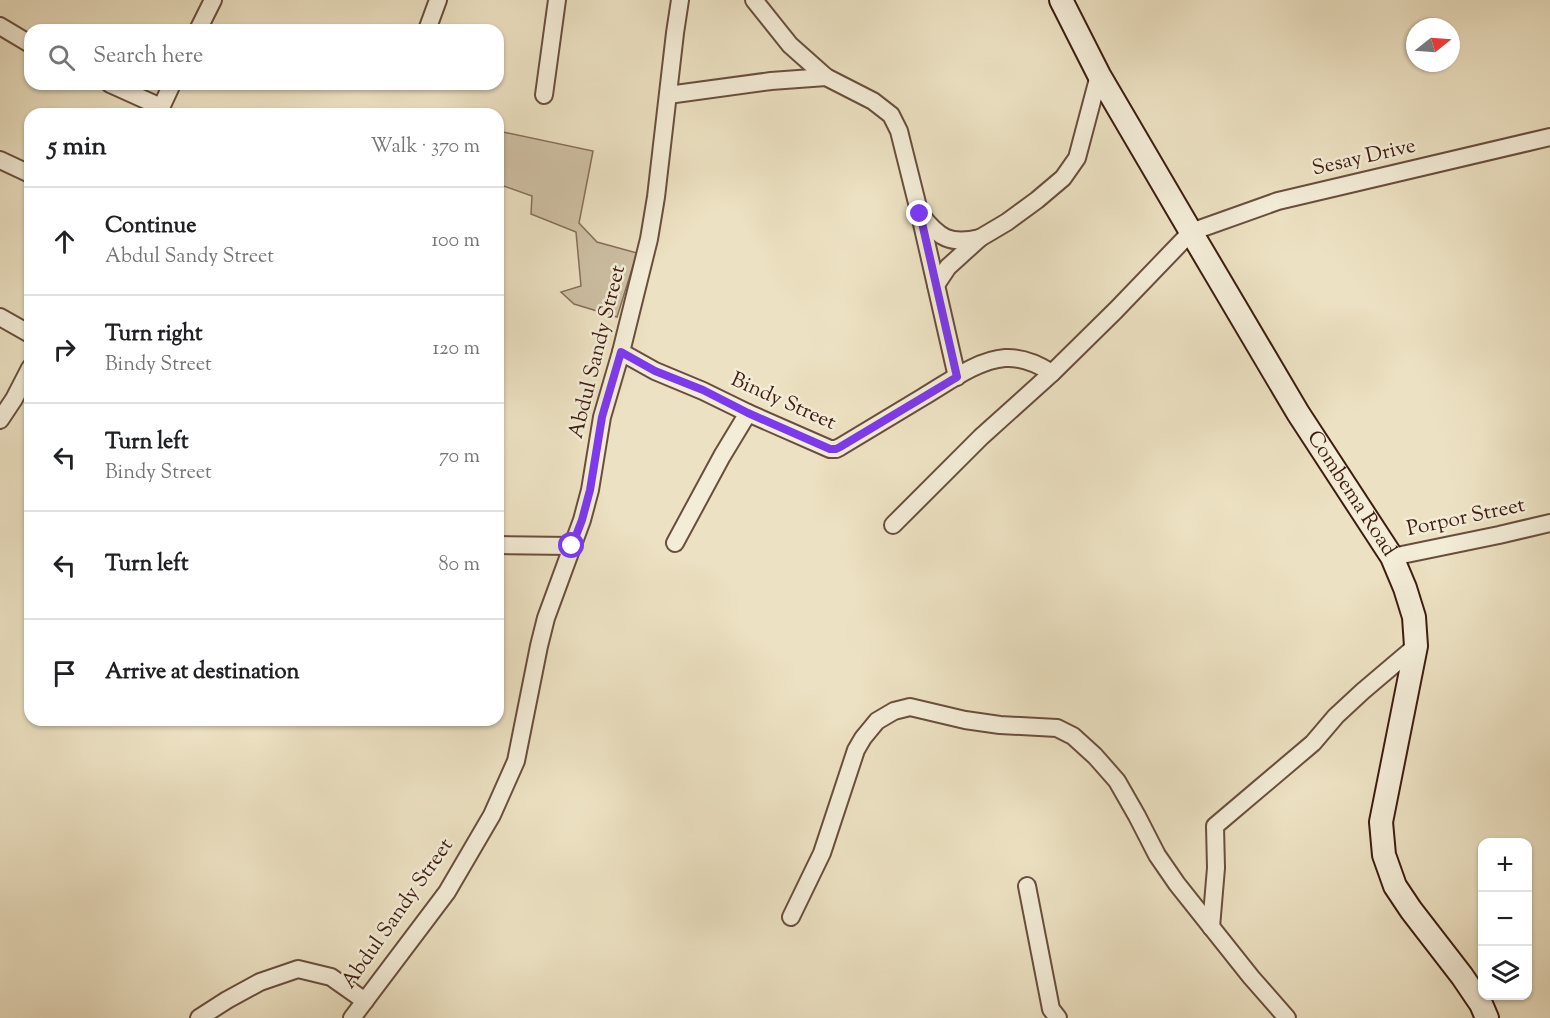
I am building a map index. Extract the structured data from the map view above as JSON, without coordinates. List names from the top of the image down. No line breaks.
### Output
{"streets":{"street":["Sesay Drive","Abdul Sandy Street","Bindy Street","Combema Road","Porpor Street"]},"crossings":[["Sesay Drive","Combema Road"],["Abdul Sandy Street","Bindy Street"],["Combema Road","Porpor Street"]],"north":"right","page":{"search":"Search here","heading":["5 min","Walk · 370 m"],"list":[["Continue","Abdul Sandy Street","100 m"],["Turn right","Bindy Street","120 m"],["Turn left","Bindy Street","70 m"],["Turn left","80 m"],"Arrive at destination"],"map_buttons":["+","−"]}}
